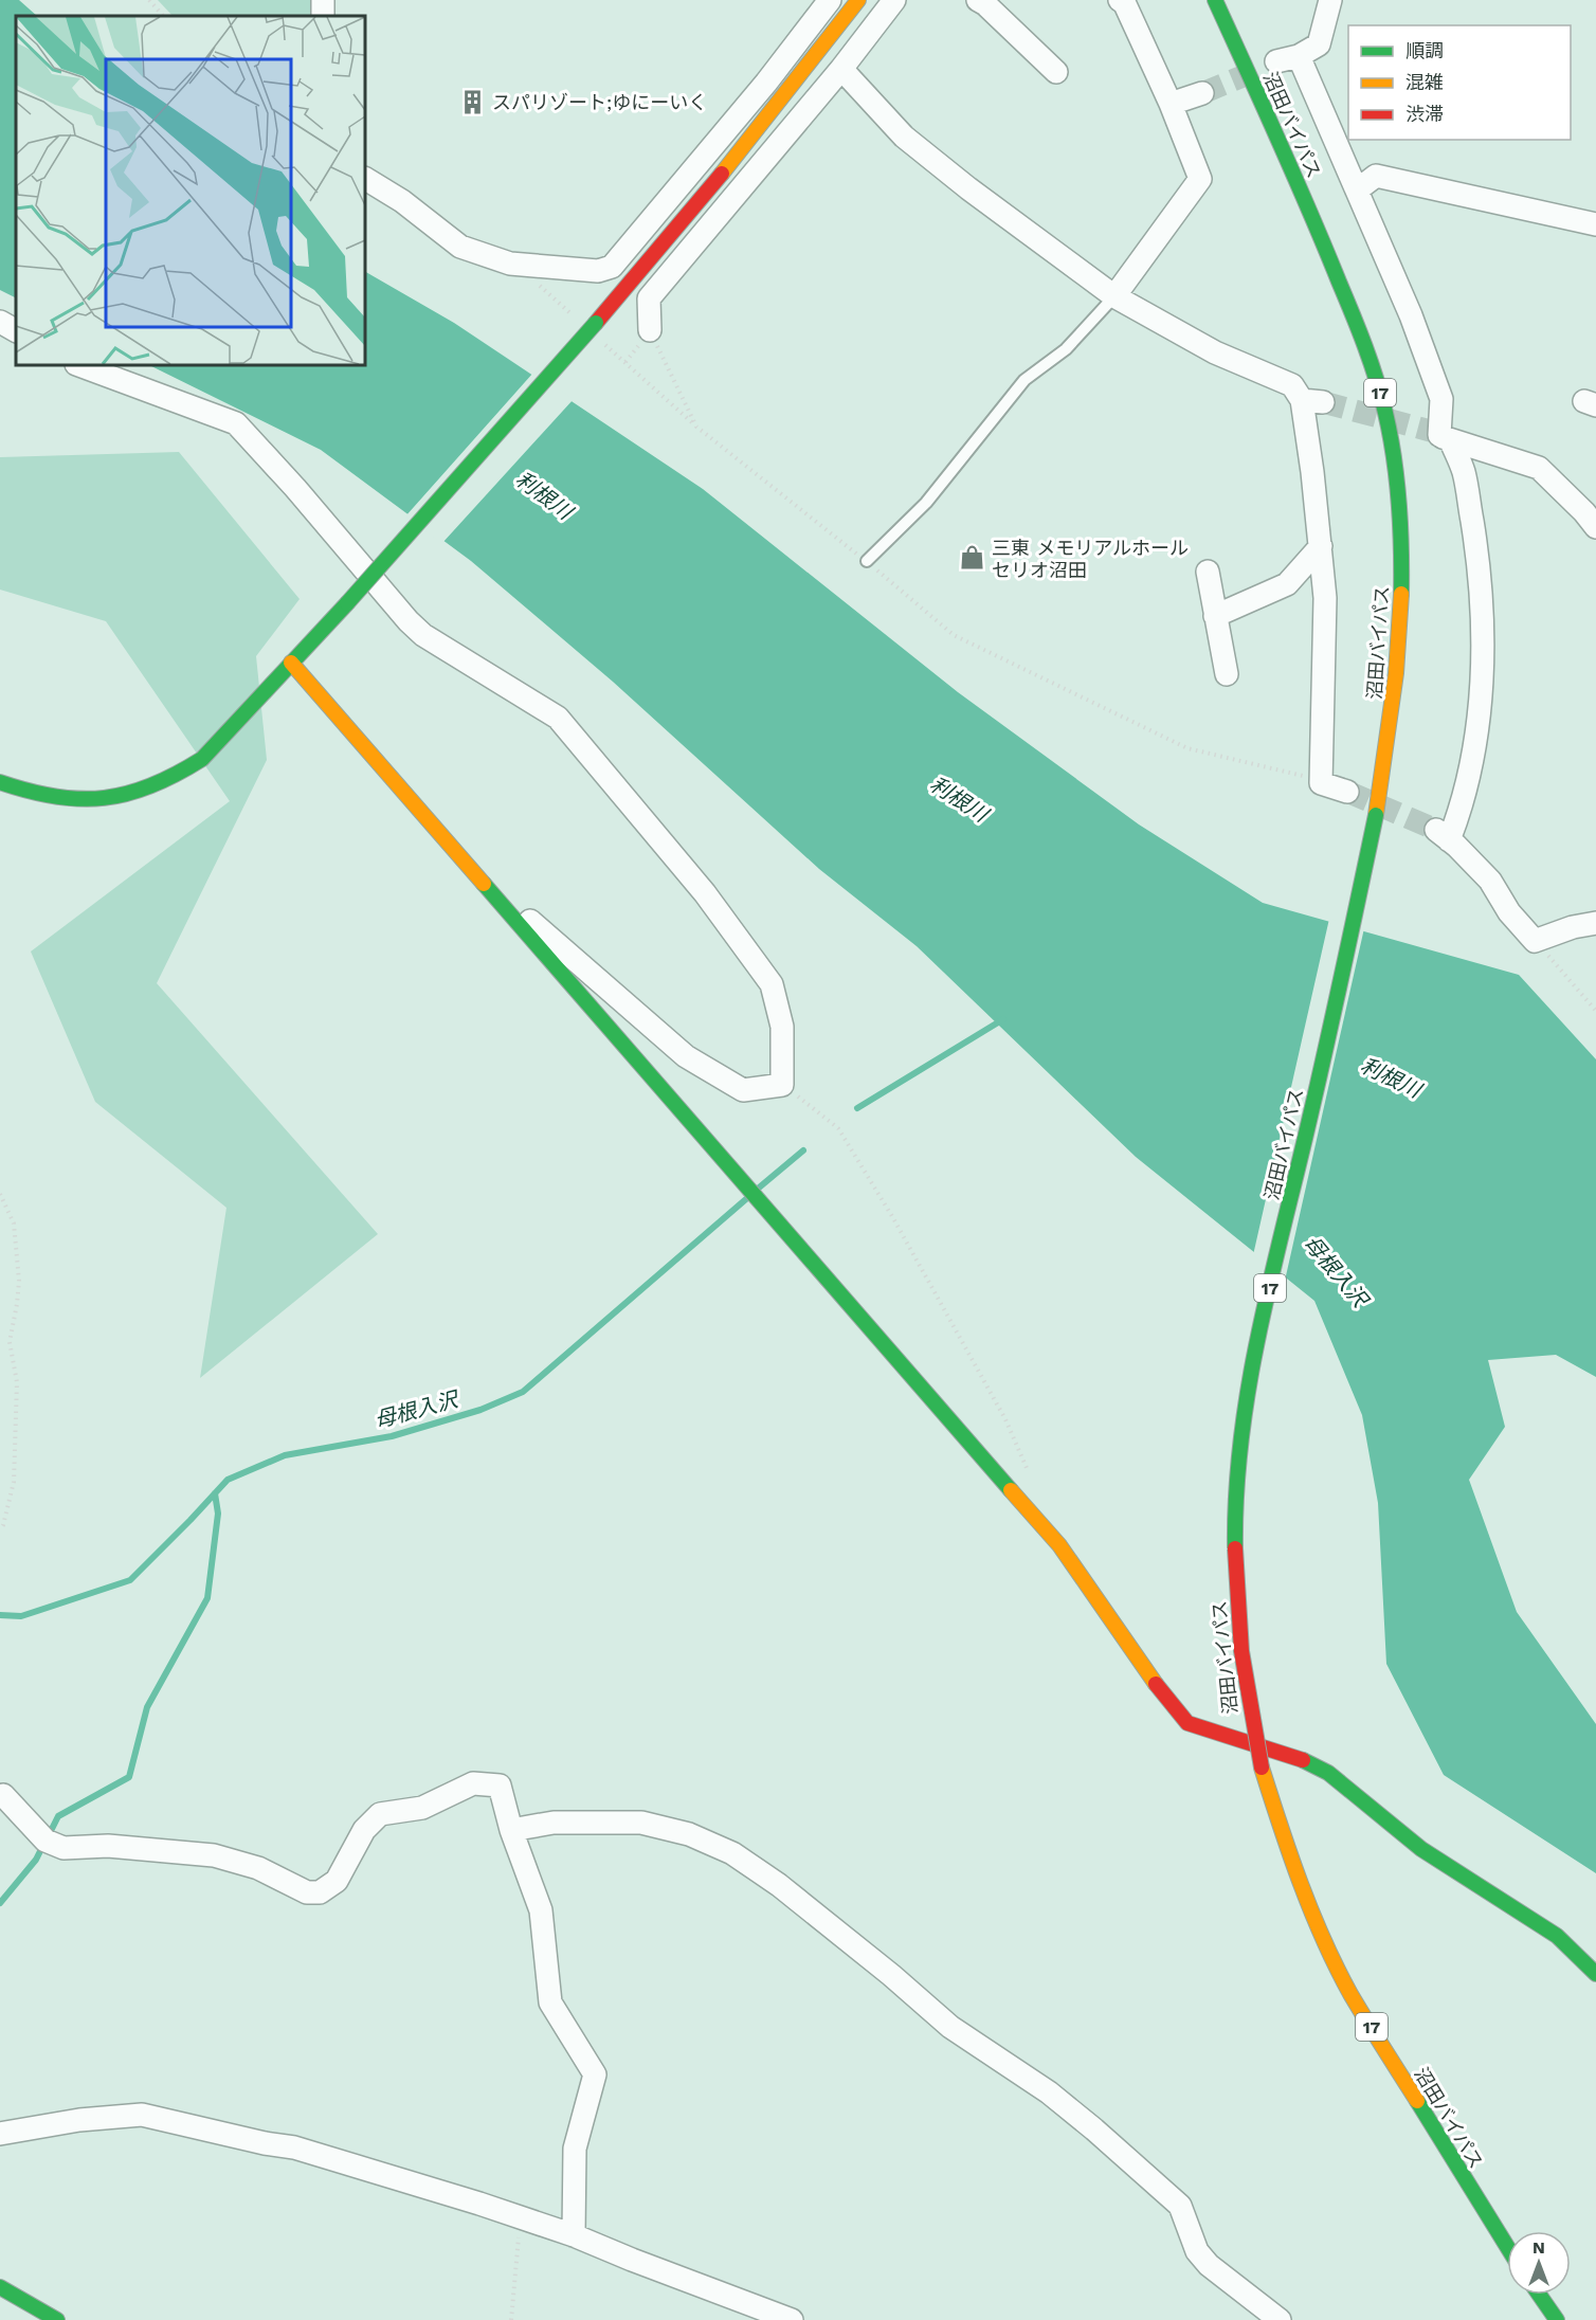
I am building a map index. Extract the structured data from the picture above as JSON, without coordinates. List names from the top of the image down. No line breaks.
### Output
{"streets":{"main road":["沼田バイパス","17"]},"water":["利根川","母根入沢"],"places":{"building":["スパリゾート;ゆにーいく"],"shop":["三東 メモリアルホール セリオ沼田"]},"legend":["順調","混雑","渋滞"],"north":"top"}
